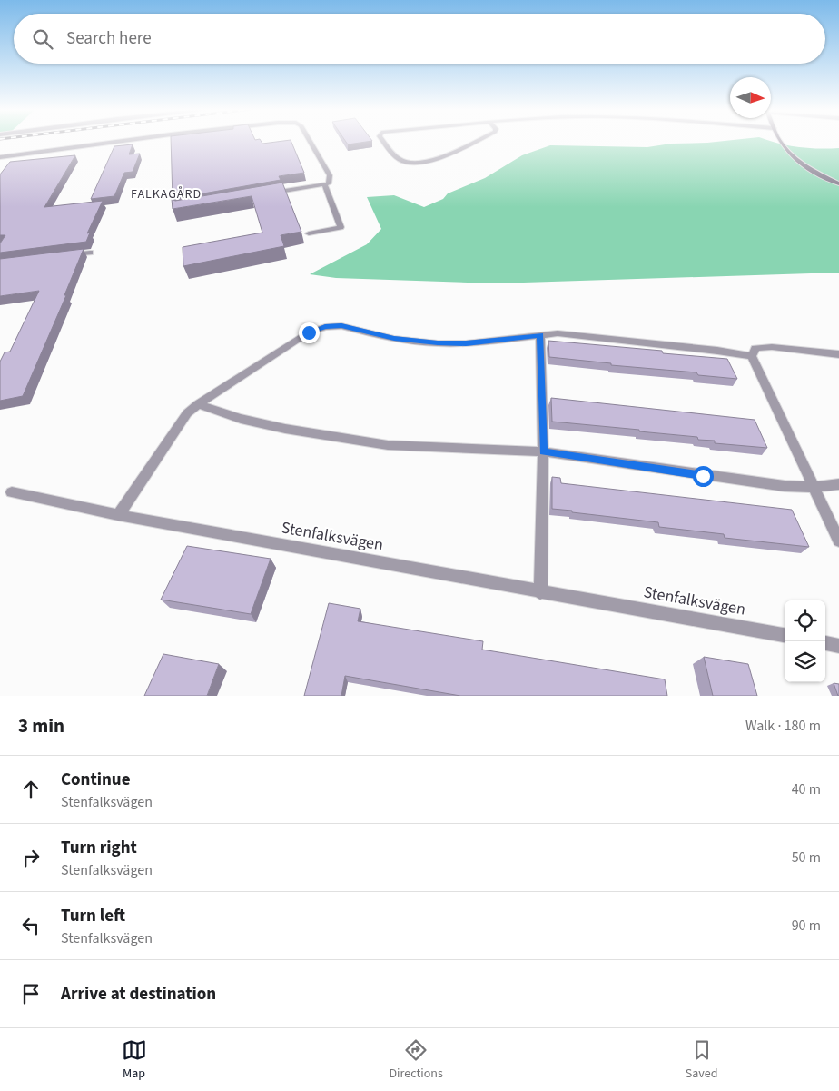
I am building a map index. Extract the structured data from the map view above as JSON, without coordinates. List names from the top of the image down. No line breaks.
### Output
{"streets":{"street":["Stenfalksvägen"]},"districts":["FALKAGÅRD"],"north":"right","page":{"search":"Search here","heading":["3 min","Walk · 180 m"],"list":[["Continue","Stenfalksvägen","40 m"],["Turn right","Stenfalksvägen","50 m"],["Turn left","Stenfalksvägen","90 m"],"Arrive at destination"],"nav":["Map","Directions","Saved"]}}
